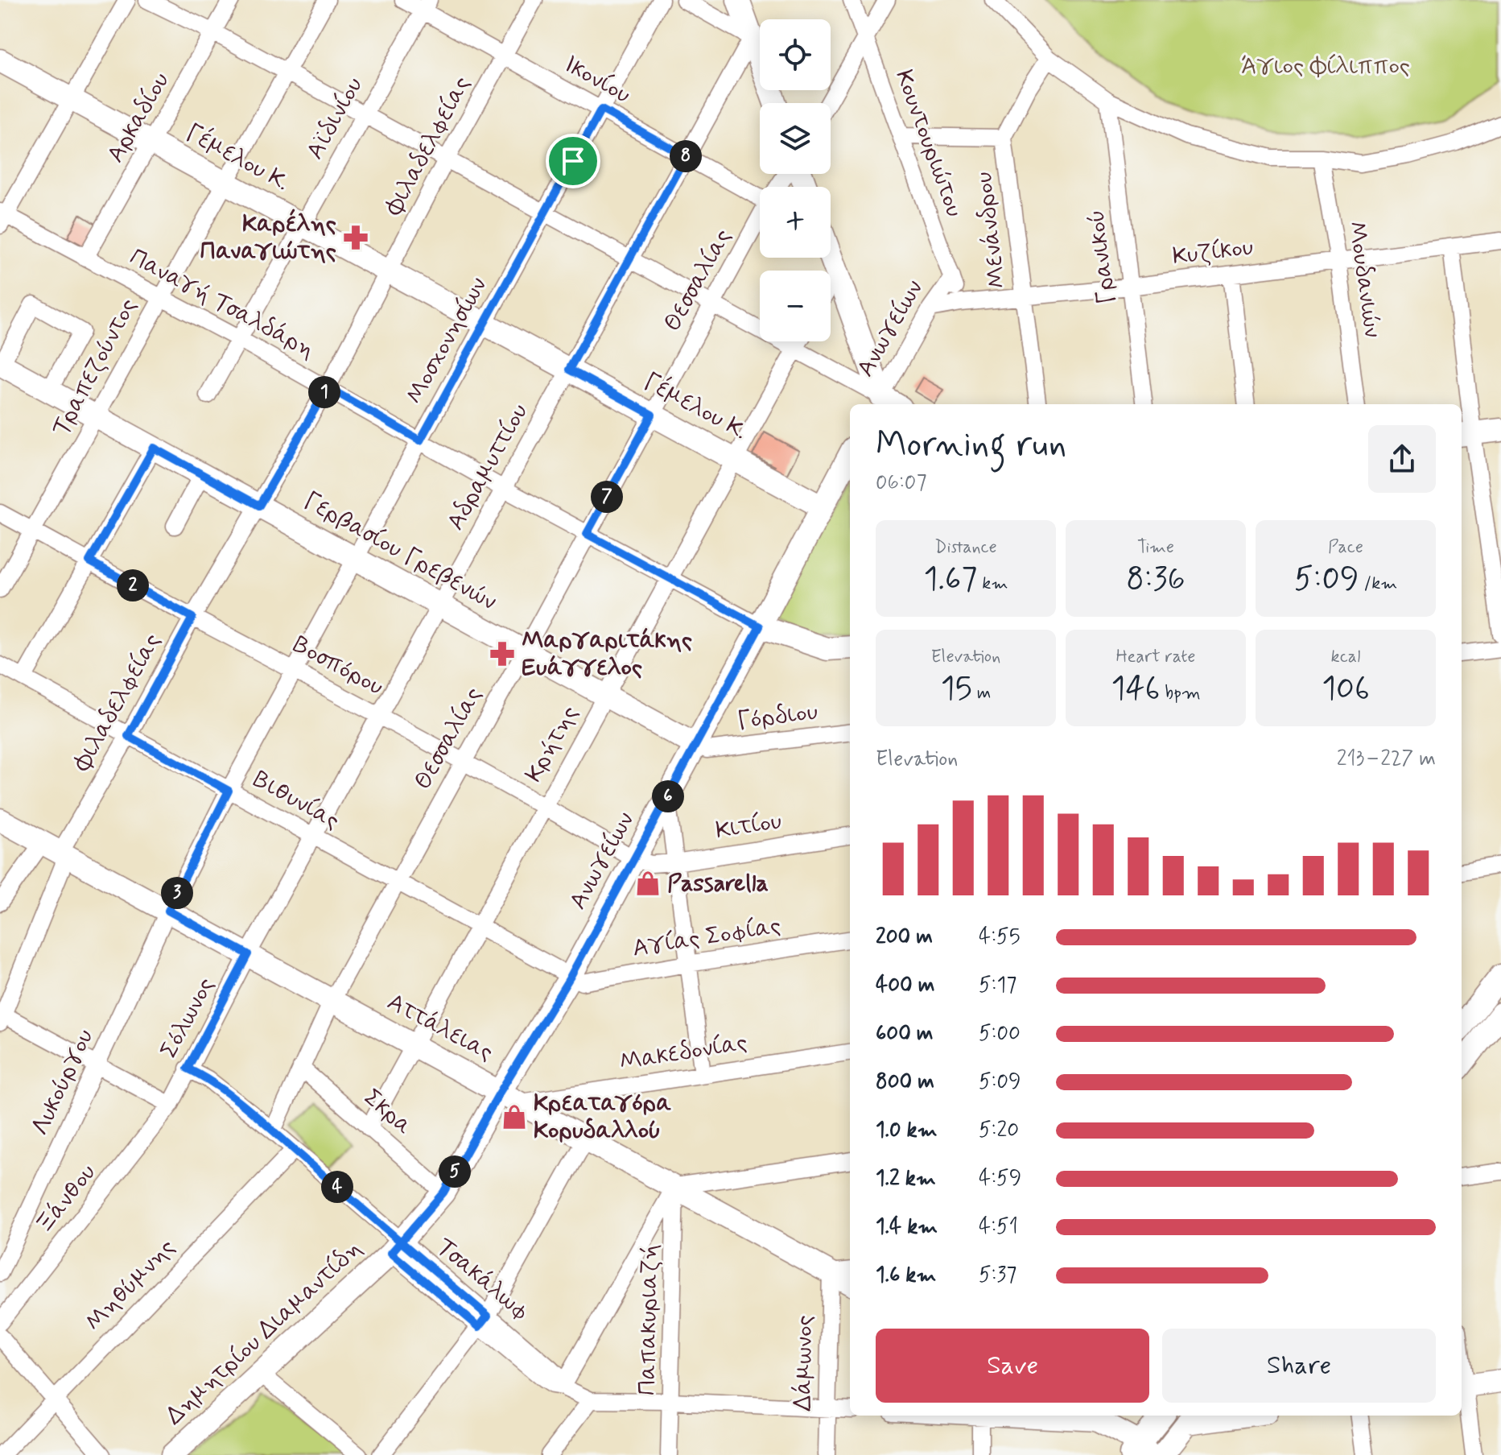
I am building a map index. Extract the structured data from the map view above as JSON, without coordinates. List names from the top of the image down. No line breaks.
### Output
{"streets":{"main road":["Γέμελου Κ.","Ανωγείων","Γερβασίου Γρεβενών","Αττάλειας","Δημητρίου Διαμαντίδη"],"street":["Ικονίου","Αρκαδίου","Αϊδινίου","Κουντουριώτου","Φιλαδελφείας","Μενάνδρου","Κυζίκου","Γρανικού","Μουδανιών","Θεσσαλίας","Παναγή Τσαλδάρη","Μοσχονησίων","Τραπεζούντος","Αδραμυττίου","Βοσπόρου","Γόρδιου","Κρήτης","Βιθυνίας","Κιτίου","Αγίας Σοφίας","Σόλωνος","Μακεδονίας","Λυκούργου","Σκρα","Ξάνθου","Τσακάλωφ","Μηθύμνης","Παπακυριαζή","Δάμωνος"]},"crossings":[["Ικονίου","Αϊδινίου"],["Ικονίου","Φιλαδελφείας"],["Ικονίου","Μοσχονησίων"],["Ικονίου","Αδραμυττίου"],["Αρκαδίου","Γέμελου Κ."],["Αρκαδίου","Παναγή Τσαλδάρη"],["Αϊδινίου","Γέμελου Κ."],["Αϊδινίου","Παναγή Τσαλδάρη"],["Κουντουριώτου","Κυζίκου"],["Κουντουριώτου","Ανωγείων"],["Φιλαδελφείας","Γέμελου Κ."],["Φιλαδελφείας","Παναγή Τσαλδάρη"],["Φιλαδελφείας","Γερβασίου Γρεβενών"],["Φιλαδελφείας","Βοσπόρου"],["Φιλαδελφείας","Βιθυνίας"],["Φιλαδελφείας","Αττάλειας"],["Γέμελου Κ.","Θεσσαλίας"],["Γέμελου Κ.","Ανωγείων"],["Γέμελου Κ.","Μοσχονησίων"],["Γέμελου Κ.","Τραπεζούντος"],["Γέμελου Κ.","Αδραμυττίου"],["Γέμελου Κ.","Κρήτης"],["Μενάνδρου","Κυζίκου"],["Κυζίκου","Γρανικού"],["Κυζίκου","Μουδανιών"],["Κυζίκου","Ανωγείων"],["Θεσσαλίας","Παναγή Τσαλδάρη"],["Θεσσαλίας","Γερβασίου Γρεβενών"],["Θεσσαλίας","Βοσπόρου"],["Θεσσαλίας","Βιθυνίας"],["Θεσσαλίας","Αττάλειας"],["Θεσσαλίας","Σκρα"],["Θεσσαλίας","Τσακάλωφ"],["Παναγή Τσαλδάρη","Ανωγείων"],["Παναγή Τσαλδάρη","Μοσχονησίων"],["Παναγή Τσαλδάρη","Τραπεζούντος"],["Παναγή Τσαλδάρη","Αδραμυττίου"],["Παναγή Τσαλδάρη","Κρήτης"],["Ανωγείων","Γερβασίου Γρεβενών"],["Ανωγείων","Βοσπόρου"],["Ανωγείων","Γόρδιου"],["Ανωγείων","Βιθυνίας"],["Ανωγείων","Κιτίου"],["Ανωγείων","Αγίας Σοφίας"],["Ανωγείων","Αττάλειας"],["Ανωγείων","Δημητρίου Διαμαντίδη"],["Μοσχονησίων","Γερβασίου Γρεβενών"],["Μοσχονησίων","Βοσπόρου"],["Μοσχονησίων","Βιθυνίας"],["Μοσχονησίων","Αττάλειας"],["Μοσχονησίων","Λυκούργου"],["Τραπεζούντος","Γερβασίου Γρεβενών"],["Τραπεζούντος","Βοσπόρου"],["Αδραμυττίου","Γερβασίου Γρεβενών"],["Αδραμυττίου","Βοσπόρου"],["Αδραμυττίου","Βιθυνίας"],["Αδραμυττίου","Σόλωνος"],["Αδραμυττίου","Αττάλειας"],["Γερβασίου Γρεβενών","Γόρδιου"],["Γερβασίου Γρεβενών","Κρήτης"],["Βοσπόρου","Κρήτης"],["Βοσπόρου","Κιτίου"],["Κρήτης","Βιθυνίας"],["Κρήτης","Αττάλειας"],["Κρήτης","Σκρα"],["Βιθυνίας","Αγίας Σοφίας"],["Σόλωνος","Αττάλειας"],["Σόλωνος","Ξάνθου"],["Σόλωνος","Τσακάλωφ"],["Αττάλειας","Μακεδονίας"],["Αττάλειας","Λυκούργου"],["Αττάλειας","Παπακυριαζή"],["Αττάλειας","Δημητρίου Διαμαντίδη"],["Αττάλειας","Δάμωνος"],["Σκρα","Δημητρίου Διαμαντίδη"],["Τσακάλωφ","Μηθύμνης"],["Τσακάλωφ","Δημητρίου Διαμαντίδη"]],"parks":["Άγιος Φίλιππος"],"places":{"pharmacy":["Καρέλης Παναγιώτης","Μαργαριτάκης Ευάγγελος"],"shop":["Passarella","Κρεαταγόρα Κορυδαλλού"]},"page":{"map_buttons":["+","−"],"pins":["8","1","7","2","6","3","5","4"],"heading":["Morning run","06:07"],"stats":[["Distance","1.67 km"],["Time","8:36"],["Pace","5:09 /km"],["Elevation","15 m"],["Heart rate","146 bpm"],["kcal","106"]],"chart":["Elevation","213–227 m"],"list":[{"name":"200 m","note":"4:55"},{"name":"400 m","note":"5:17"},{"name":"600 m","note":"5:00"},{"name":"800 m","note":"5:09"},{"name":"1.0 km","note":"5:20"},{"name":"1.2 km","note":"4:59"},{"name":"1.4 km","note":"4:51"},{"name":"1.6 km","note":"5:37"}],"buttons":["Save","Share"]}}
